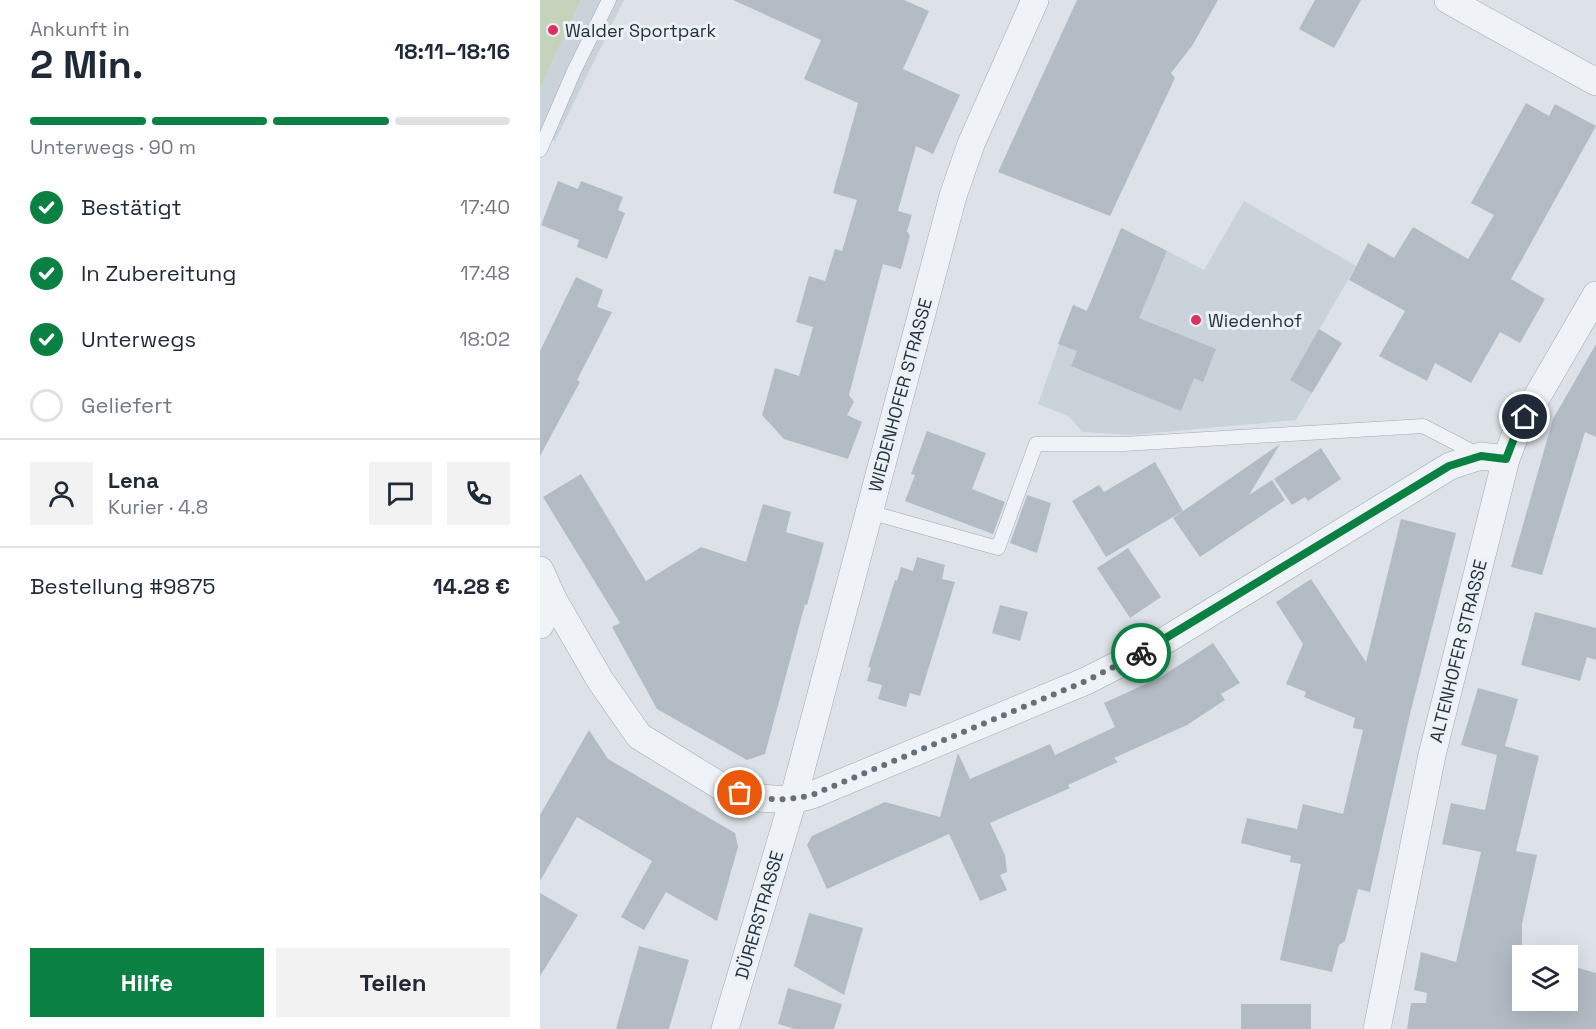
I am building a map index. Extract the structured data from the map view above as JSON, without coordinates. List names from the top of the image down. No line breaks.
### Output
{"streets":{"street":["WIEDENHOFER STRASSE","ALTENHOFER STRASSE","DÜRERSTRASSE"]},"crossings":[["WIEDENHOFER STRASSE","DÜRERSTRASSE"]],"places":["Walder Sportpark","Wiedenhof"],"page":{"heading":["2 Min.","Ankunft in","18:11–18:16"],"panel":["Lena","Kurier · 4.8","Bestellung #9875","14.28 €"],"bar":"Unterwegs · 90 m","list":[["Bestätigt","17:40"],["In Zubereitung","17:48"],["Unterwegs","18:02"],"Geliefert"],"buttons":["Hilfe","Teilen"]}}
